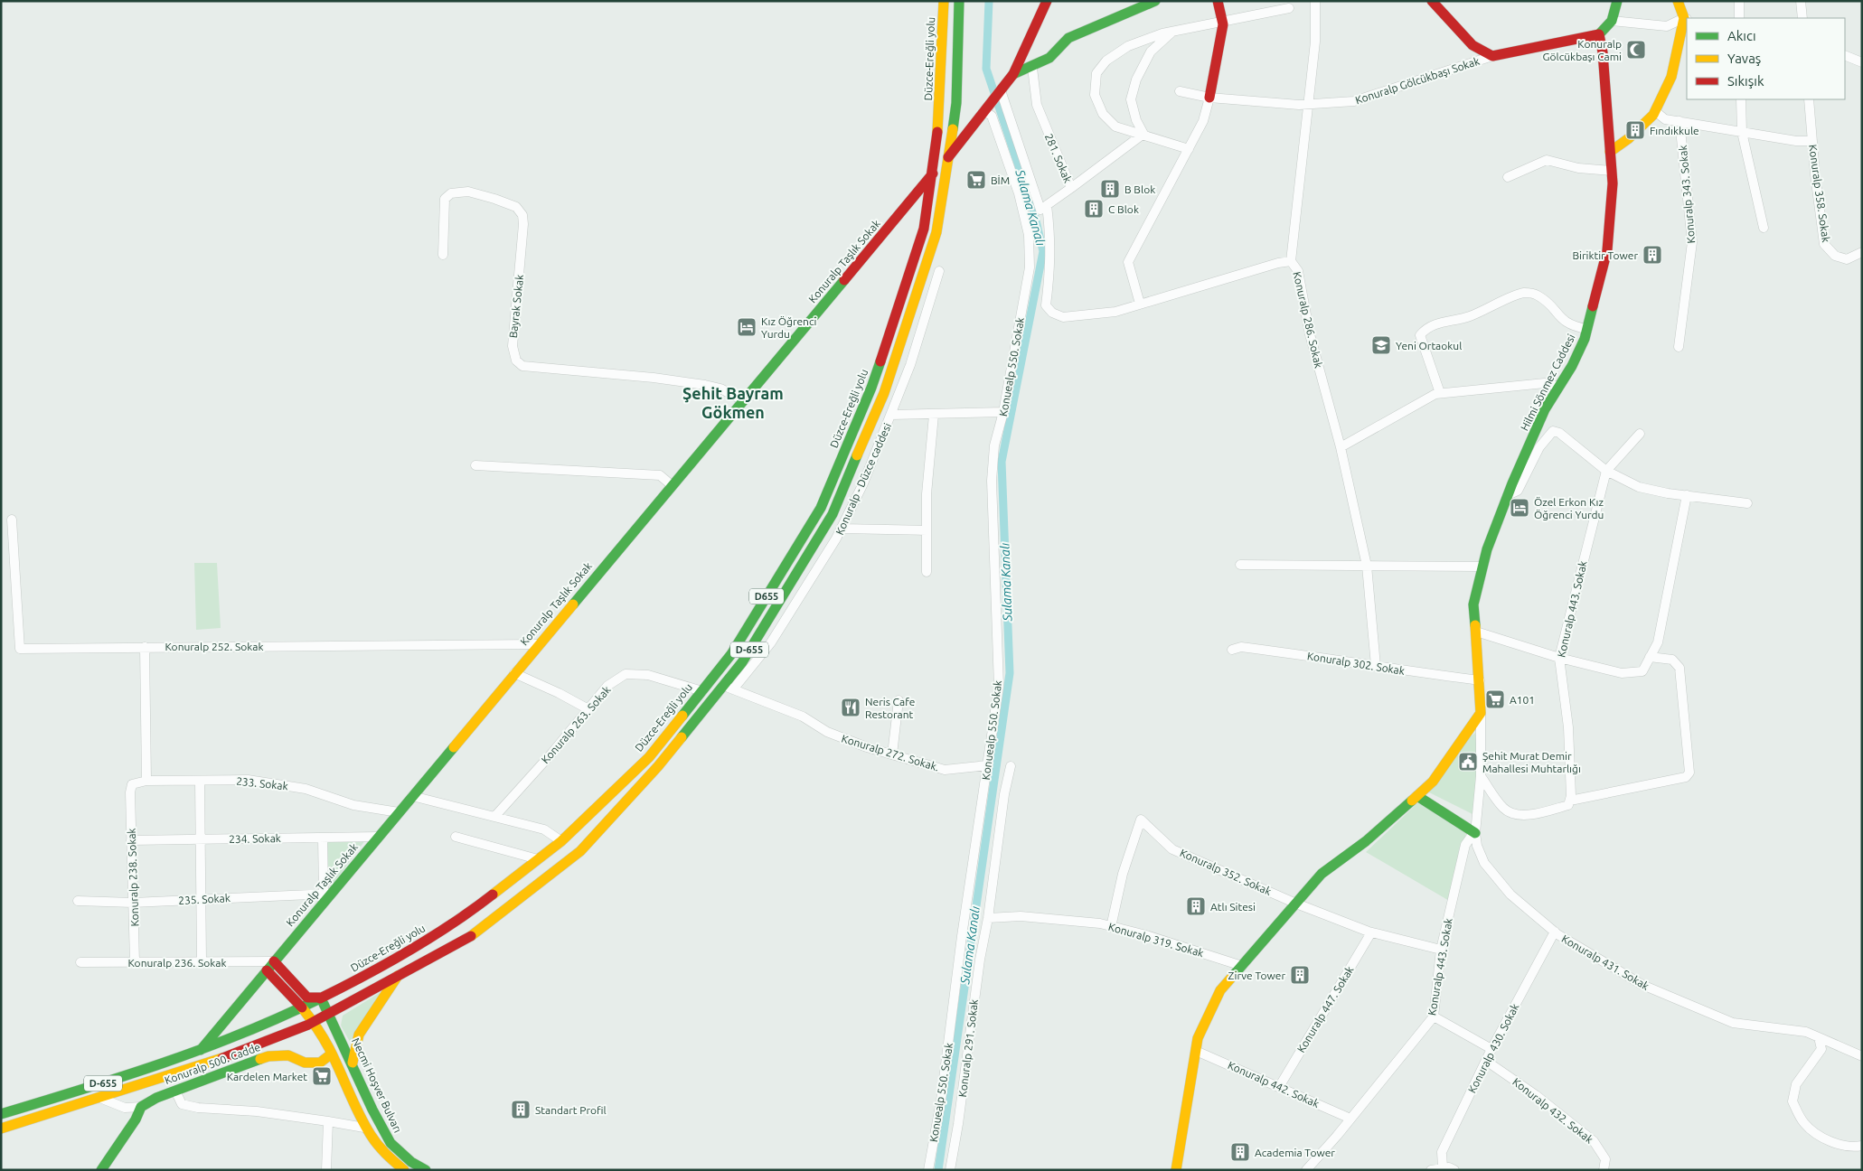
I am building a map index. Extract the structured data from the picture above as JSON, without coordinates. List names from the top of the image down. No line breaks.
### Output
{"streets":{"main road":["Düzce-Ereğli yolu","Konuralp Taşlık Sokak","Hilmi Sönmez Caddesi","D655","D-655","Konuralp 500. Cadde","Necmi Hoşver Bulvarı"],"street":["Konuralp Gölcükbaşı Sokak","281. Sokak","Konuralp 358. Sokak","Konuralp 343. Sokak","Bayrak Sokak","Konuralp 286. Sokak","Konuealp 550. Sokak","Konuralp - Düzce caddesi","Konuralp 443. Sokak","Konuralp 252. Sokak","Konuralp 302. Sokak","Konuralp 263. Sokak","Konuralp 272. Sokak.","233. Sokak","234. Sokak","Konuralp 352. Sokak","Konuralp 238. Sokak","235. Sokak","Konuralp 319. Sokak","Konuralp 236. Sokak","Konuralp 431. Sokak","Konuralp 447. Sokak","Konuralp 291. Sokak","Konuralp 430. Sokak","Konuralp 442. Sokak","Konuralp 432. Sokak"]},"crossings":[["Düzce-Ereğli yolu","Konuralp Taşlık Sokak"],["Düzce-Ereğli yolu","Konuralp 263. Sokak"],["Düzce-Ereğli yolu","Necmi Hoşver Bulvarı"],["Konuralp Taşlık Sokak","Bayrak Sokak"],["Konuralp Taşlık Sokak","Konuralp 252. Sokak"],["Konuralp Taşlık Sokak","233. Sokak"],["Konuralp Taşlık Sokak","234. Sokak"],["Konuralp Taşlık Sokak","235. Sokak"],["Konuralp Taşlık Sokak","Konuralp 236. Sokak"],["Konuralp 286. Sokak","Konuralp 302. Sokak"],["Konuealp 550. Sokak","Konuralp 272. Sokak."],["Hilmi Sönmez Caddesi","Konuralp 302. Sokak"],["Hilmi Sönmez Caddesi","Konuralp 431. Sokak"],["Konuralp - Düzce caddesi","Konuralp 272. Sokak."],["Konuralp 443. Sokak","Konuralp 431. Sokak"],["Konuralp 443. Sokak","Konuralp 442. Sokak"],["D-655","Konuralp 272. Sokak."],["D-655","Necmi Hoşver Bulvarı"],["233. Sokak","Konuralp 238. Sokak"],["234. Sokak","Konuralp 238. Sokak"],["Konuralp 352. Sokak","Konuralp 319. Sokak"],["Konuralp 238. Sokak","235. Sokak"],["Konuralp 238. Sokak","Konuralp 236. Sokak"],["Konuralp 319. Sokak","Konuralp 291. Sokak"],["Konuralp 431. Sokak","Konuralp 430. Sokak"],["Konuralp 447. Sokak","Konuralp 442. Sokak"],["Konuralp 430. Sokak","Konuralp 432. Sokak"]],"districts":["Şehit Bayram Gökmen"],"water":["Sulama Kanalı"],"places":{"mosque":["Konuralp Gölcükbaşı Cami"],"building":["Fındıkkule","B Blok","C Blok","Biriktir Tower","Atlı Sitesi","Zirve Tower","Standart Profil","Academia Tower"],"supermarket":["BİM","A101","Kardelen Market"],"hotel":["Kız Öğrenci Yurdu","Özel Erkon Kız Öğrenci Yurdu"],"school or university":["Yeni Ortaokul"],"restaurant":["Neris Cafe Restorant"],"public building":["Şehit Murat Demir Mahallesi Muhtarlığı"]},"legend":["Akıcı","Yavaş","Sıkışık"]}
